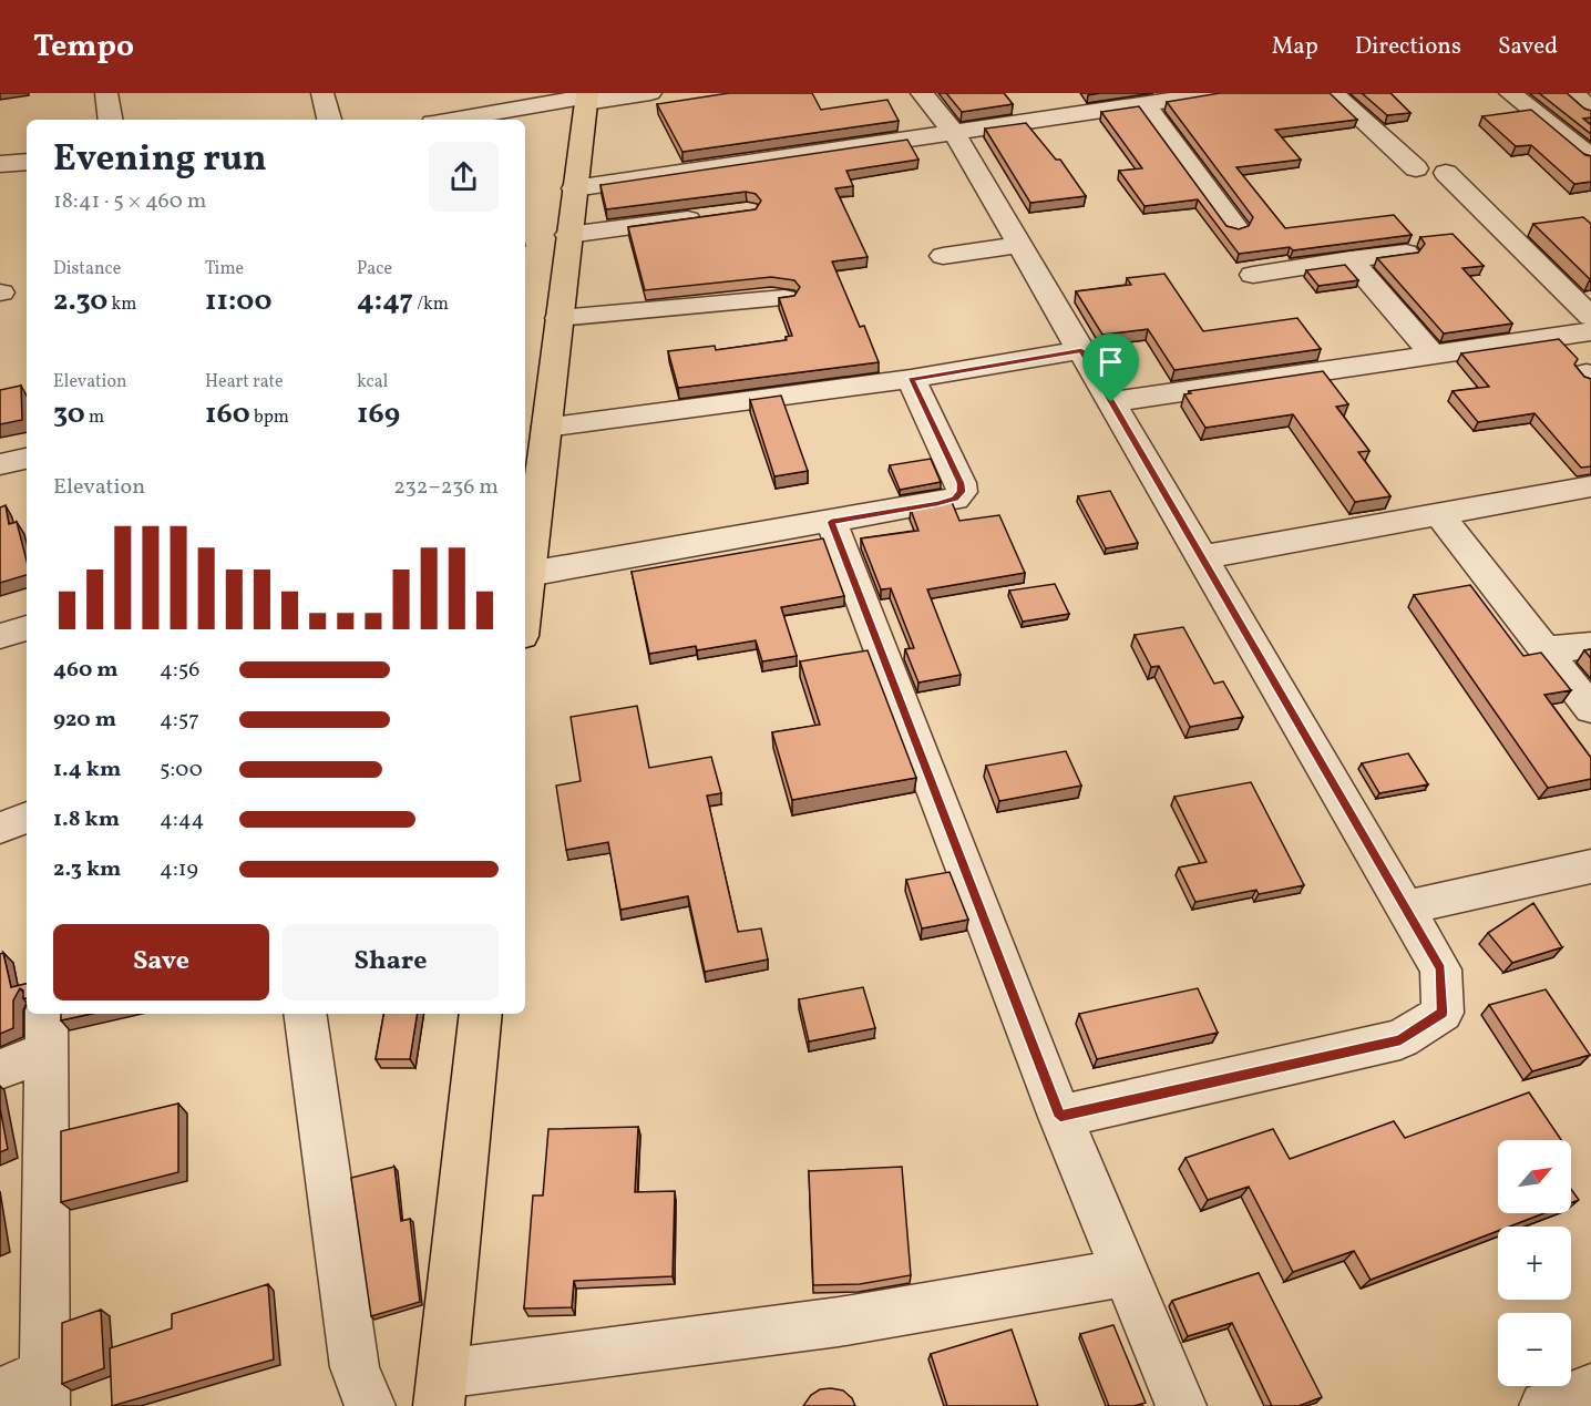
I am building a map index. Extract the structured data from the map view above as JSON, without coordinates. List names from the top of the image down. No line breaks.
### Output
{"north":"top right","page":{"header":"Tempo","nav":["Map","Directions","Saved"],"heading":["Evening run","18:41 · 5 × 460 m"],"stats":[["Distance","2.30 km"],["Time","11:00"],["Pace","4:47 /km"],["Elevation","30 m"],["Heart rate","160 bpm"],["kcal","169"]],"chart":["Elevation","232–236 m"],"list":[{"name":"460 m","note":"4:56"},{"name":"920 m","note":"4:57"},{"name":"1.4 km","note":"5:00"},{"name":"1.8 km","note":"4:44"},{"name":"2.3 km","note":"4:19"}],"buttons":["Save","Share"],"map_buttons":["+","−"]}}
